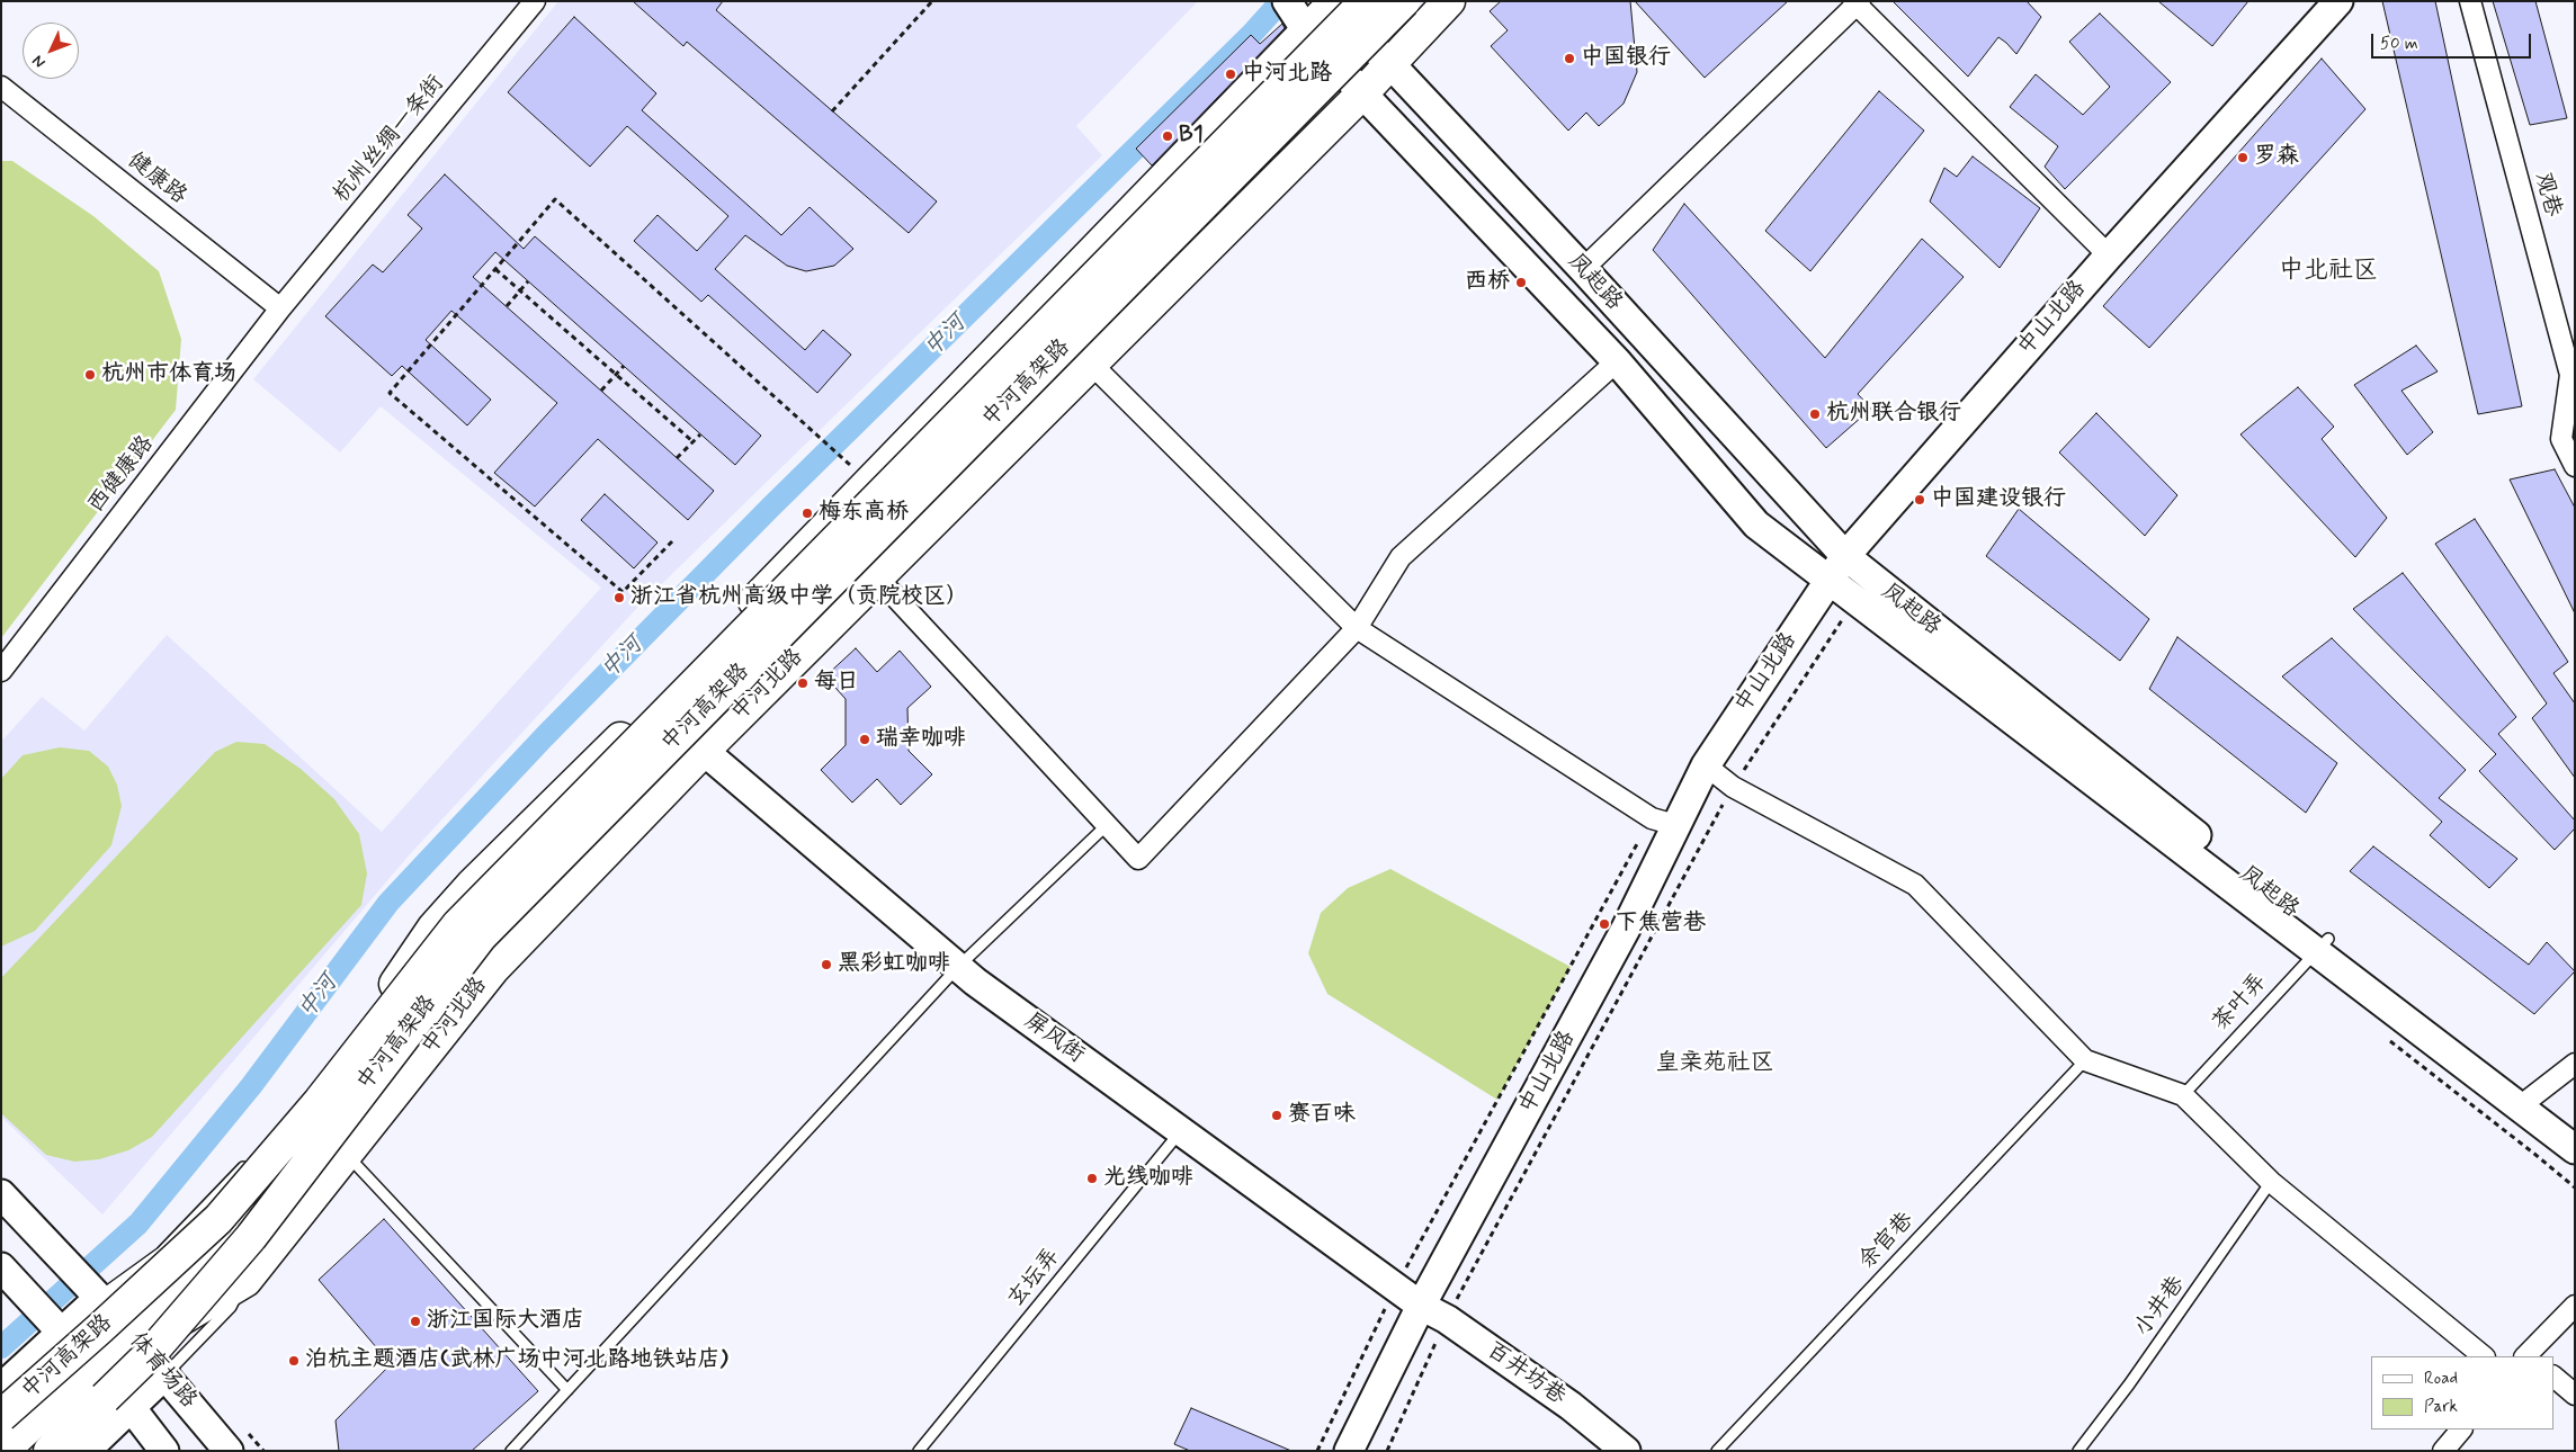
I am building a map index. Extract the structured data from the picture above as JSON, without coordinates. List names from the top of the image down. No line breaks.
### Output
{"streets":{"main road":["凤起路","中山北路","中河高架路","中河北路","屏风街","体育场路","百井坊巷"],"street":["杭州丝绸一条街","健康路","观巷","西健康路"],"lane":["茶叶弄","余官巷","玄坛弄","小井巷"]},"crossings":[["杭州丝绸一条街","健康路"],["杭州丝绸一条街","西健康路"],["健康路","西健康路"],["凤起路","中山北路"],["凤起路","中河北路"],["凤起路","茶叶弄"],["中山北路","屏风街"],["中山北路","百井坊巷"],["中河高架路","中河北路"],["中河北路","屏风街"],["中河北路","体育场路"],["屏风街","玄坛弄"],["屏风街","百井坊巷"]],"districts":["中北社区","皇亲苑社区"],"water":["中河"],"places":["中国银行","中河北路","B1","罗森","西桥","杭州市体育场","杭州联合银行","中国建设银行","梅东高桥","浙江省杭州高级中学（贡院校区）","每日","瑞幸咖啡","下焦营巷","黑彩虹咖啡","赛百味","光线咖啡","浙江国际大酒店","泊杭主题酒店(武林广场中河北路地铁站店)"],"legend":["Road","Park"],"scale_bar":"50 m","north":"bottom left"}
